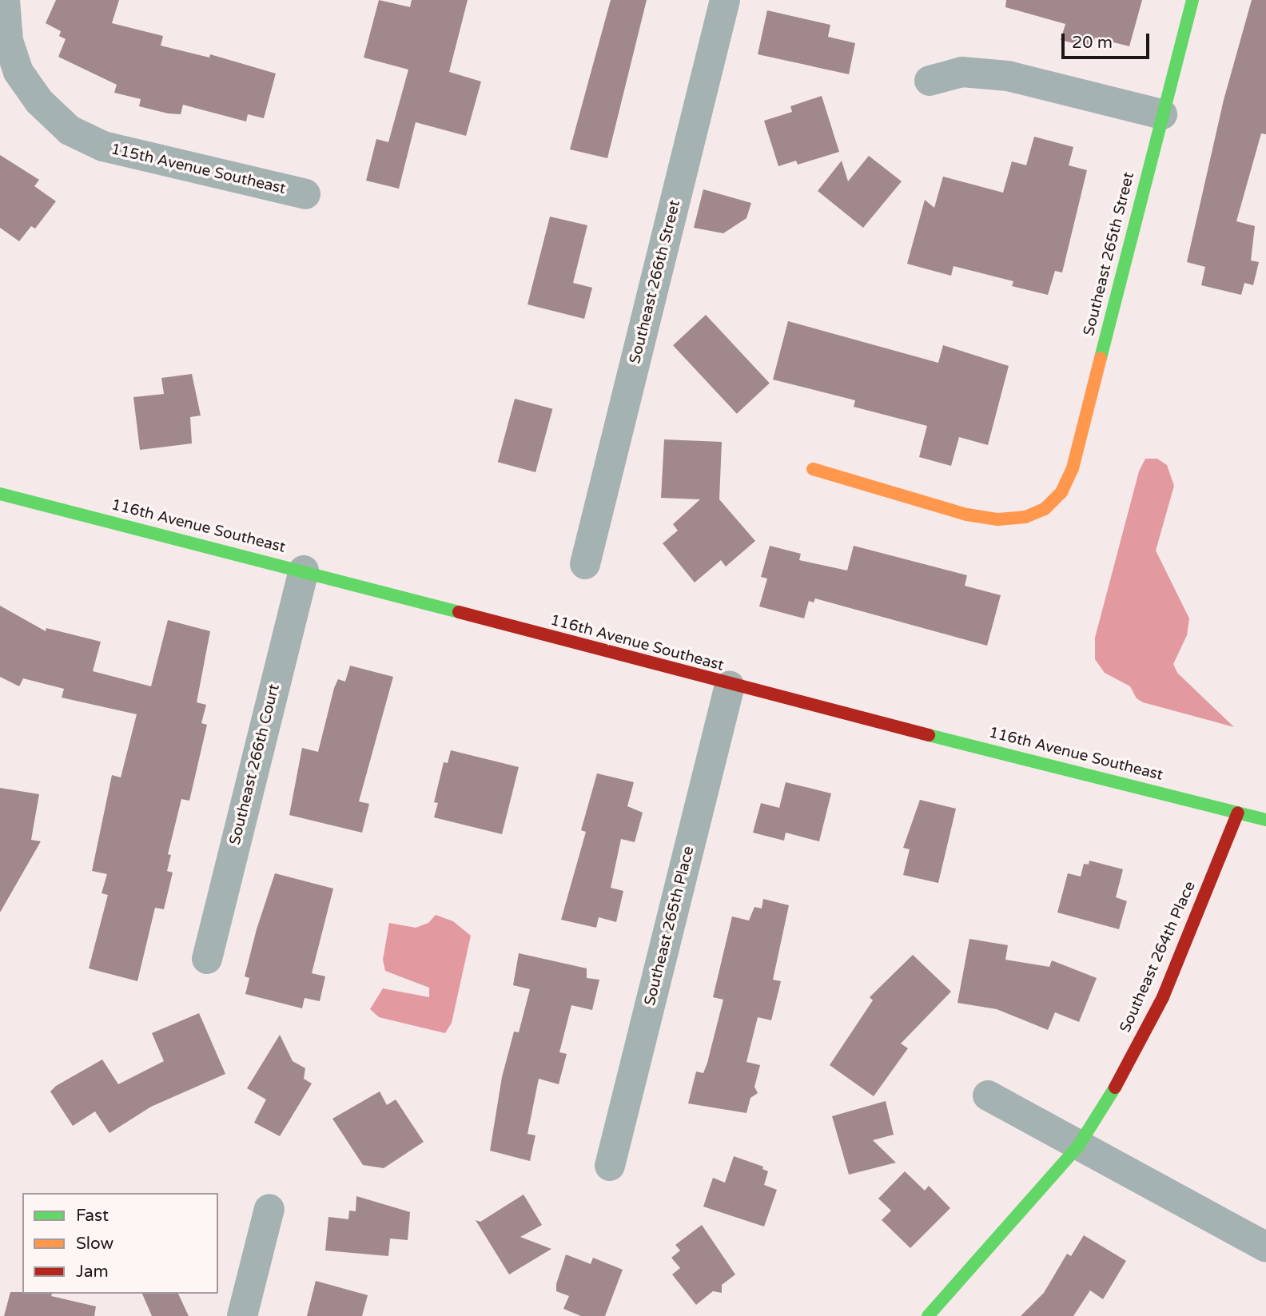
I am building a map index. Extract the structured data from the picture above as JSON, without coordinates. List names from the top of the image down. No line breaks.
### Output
{"streets":{"street":["115th Avenue Southeast","Southeast 265th Street","Southeast 266th Street","116th Avenue Southeast","Southeast 266th Court","Southeast 265th Place","Southeast 264th Place"]},"crossings":[["116th Avenue Southeast","Southeast 266th Court"],["116th Avenue Southeast","Southeast 265th Place"],["116th Avenue Southeast","Southeast 264th Place"]],"legend":["Fast","Slow","Jam"],"scale_bar":"20 m"}
